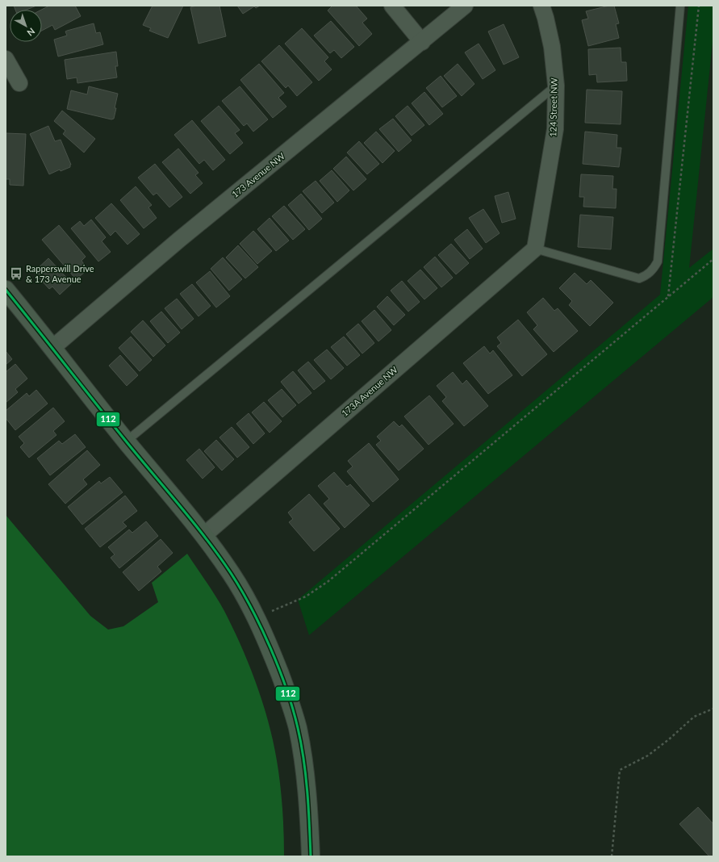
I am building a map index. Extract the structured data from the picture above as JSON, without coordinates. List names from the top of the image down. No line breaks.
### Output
{"streets":{"street":["124 Street NW","173 Avenue NW","173A Avenue NW"]},"crossings":[["124 Street NW","173A Avenue NW"]],"places":{"bus stop":["Rapperswill Drive & 173 Avenue"]},"lines":["transit line 112"],"north":"bottom right"}
